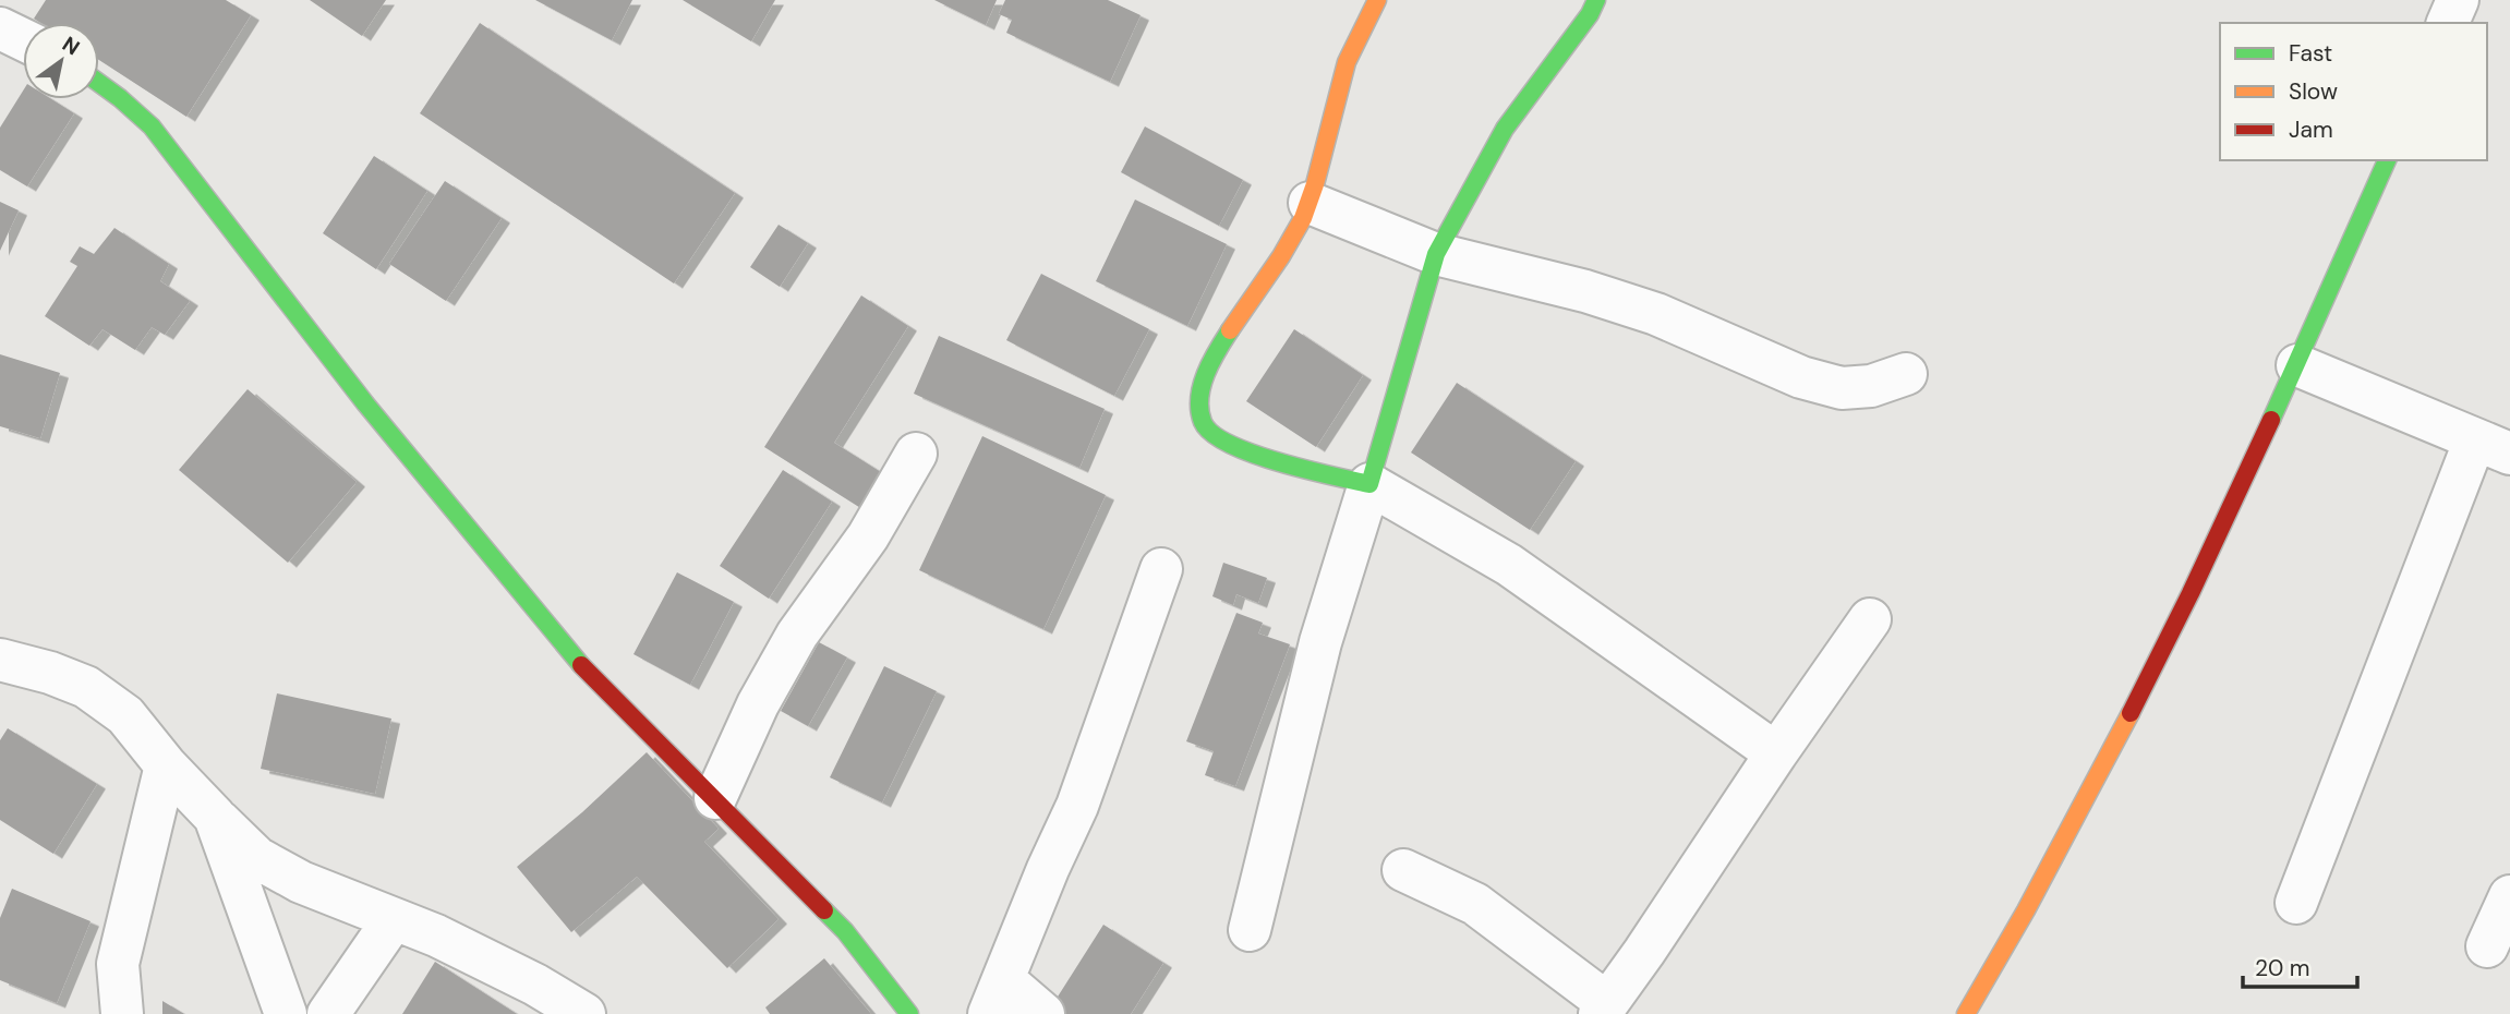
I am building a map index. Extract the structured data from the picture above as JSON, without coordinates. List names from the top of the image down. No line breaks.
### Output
{"legend":["Fast","Slow","Jam"],"scale_bar":"20 m","north":"top right"}
